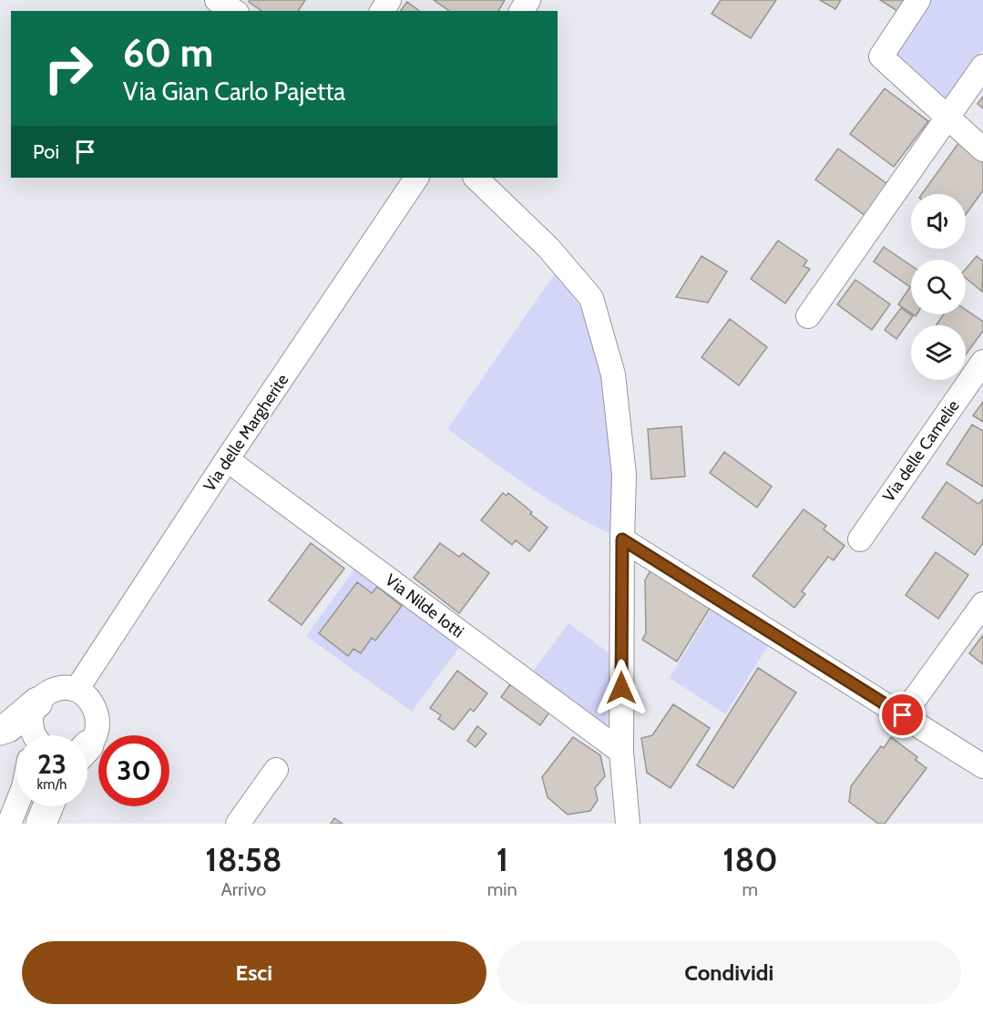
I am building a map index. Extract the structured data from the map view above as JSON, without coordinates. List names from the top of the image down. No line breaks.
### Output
{"streets":{"street":["Via delle Margherite","Via delle Camelie","Via Nilde Iotti"]},"crossings":[["Via delle Margherite","Via Nilde Iotti"]],"page":{"turn":["60 m","Via Gian Carlo Pajetta"],"then":"Poi","speed":"23 km/h","limit":"30","eta":["18:58","Arrivo","1","min","180","m"],"buttons":["Esci","Condividi"]}}
